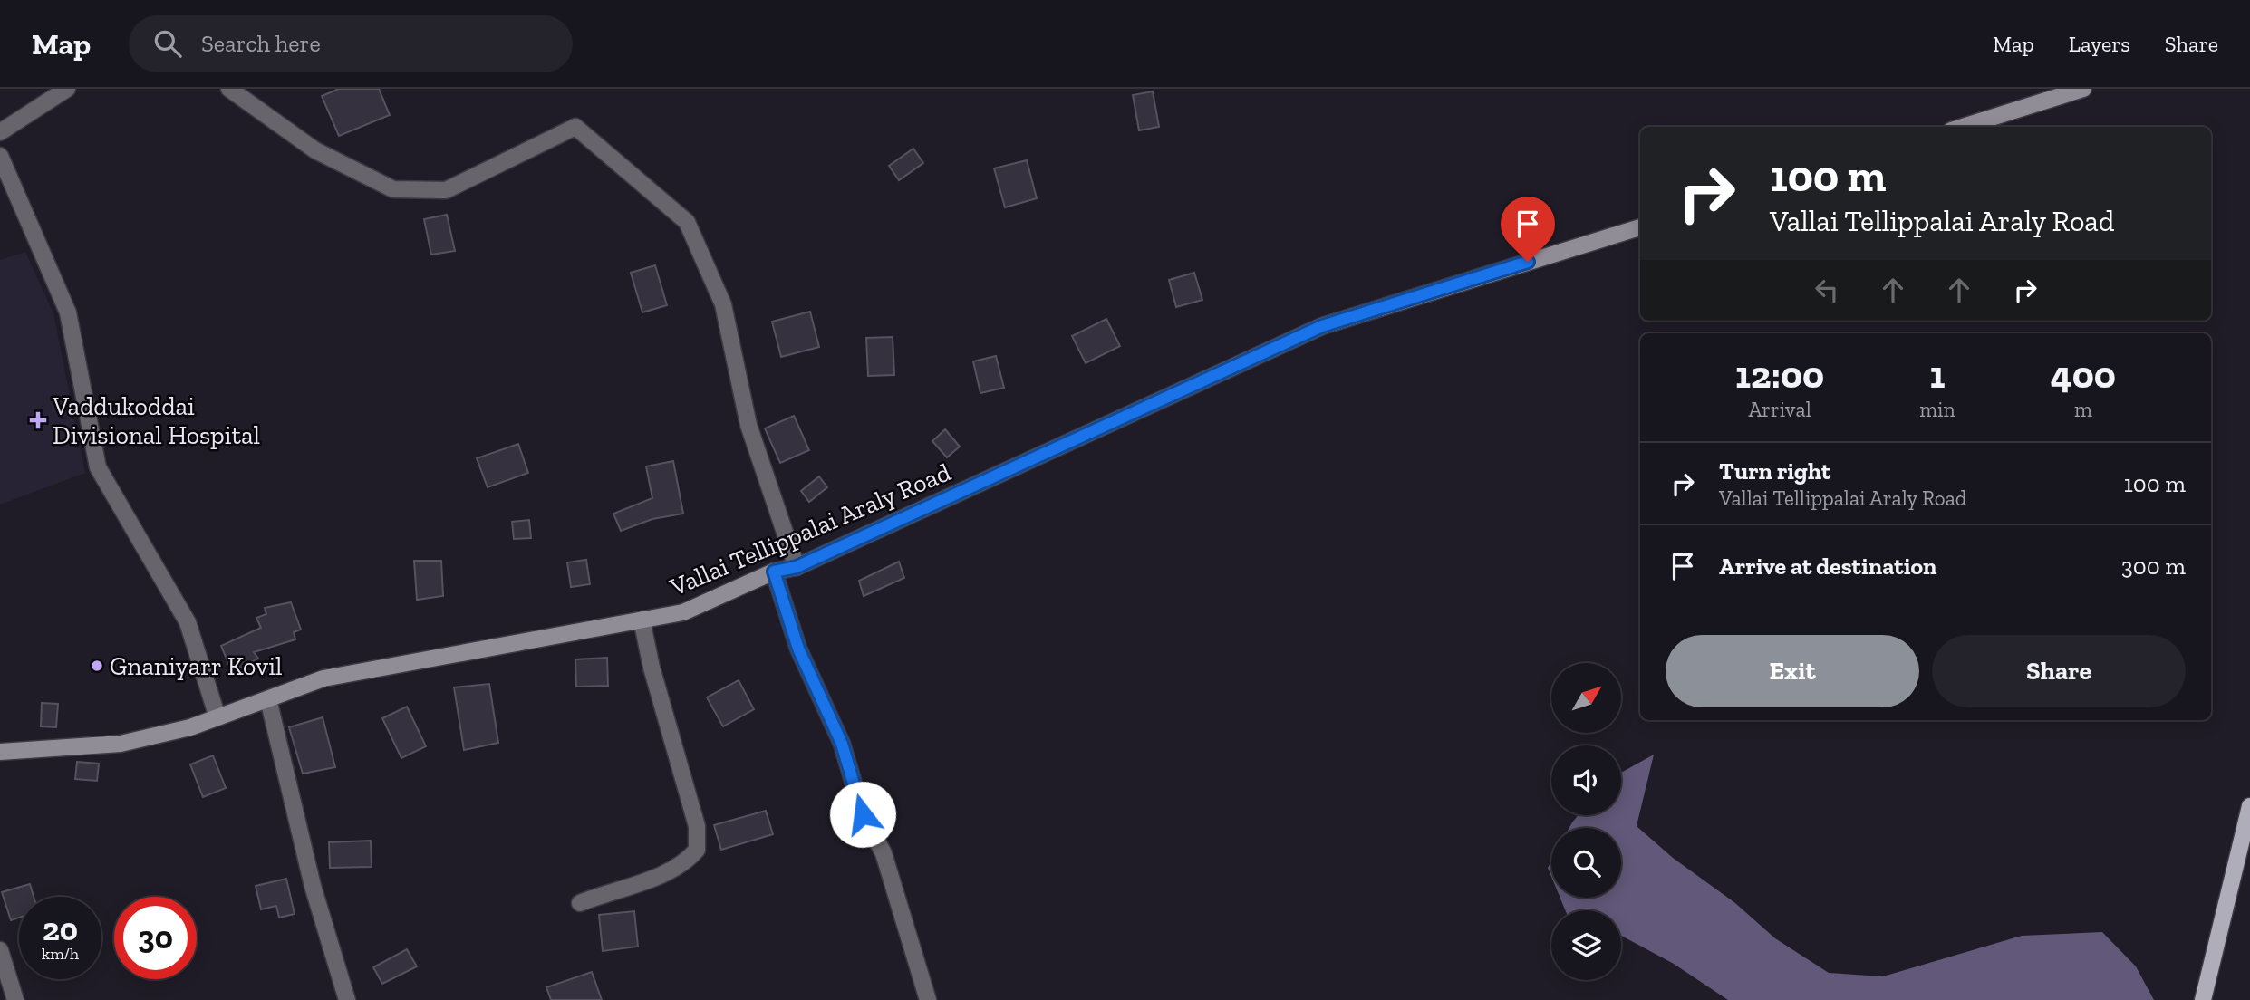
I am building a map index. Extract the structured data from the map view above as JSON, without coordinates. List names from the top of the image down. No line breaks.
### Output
{"streets":{"main road":["Vallai Tellippalai Araly Road"]},"places":{"health":["Vaddukoddai Divisional Hospital"],"other":["Gnaniyarr Kovil"]},"north":"top right","page":{"header":"Map","search":"Search here","nav":["Map","Layers","Share"],"turn":["100 m","Vallai Tellippalai Araly Road"],"eta":["12:00","Arrival","1","min","400","m"],"list":[{"name":"Turn right","note":"Vallai Tellippalai Araly Road","value":"100 m"},{"name":"Arrive at destination","value":"300 m"}],"buttons":["Exit","Share"],"speed":"20 km/h","limit":"30"}}
